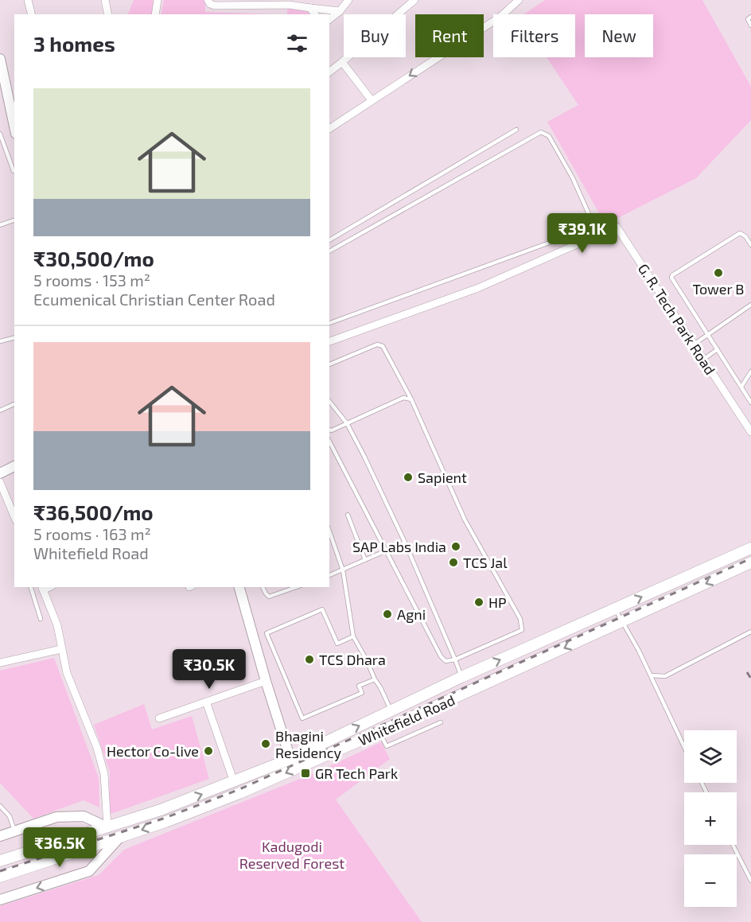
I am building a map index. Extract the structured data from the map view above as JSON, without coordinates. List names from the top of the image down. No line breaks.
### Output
{"streets":{"main road":["Whitefield Road"],"street":["G. R. Tech Park Road"]},"parks":["Kadugodi Reserved Forest"],"places":{"other":["Tower B","Sapient","SAP Labs India","TCS Jal","HP","Agni","TCS Dhara","Bhagini Residency","Hector Co-live"],"transit":["GR Tech Park"]},"page":{"chip":["Buy","Rent","Filters","New"],"heading":"3 homes","list":[{"name":"₹30,500/mo","note":"5 rooms · 153 m² · Ecumenical Christian Center Road"},{"name":"₹36,500/mo","note":"5 rooms · 163 m² · Whitefield Road"}],"price":["₹39.1K","₹30.5K","₹36.5K"],"map_buttons":["+","−"]}}
